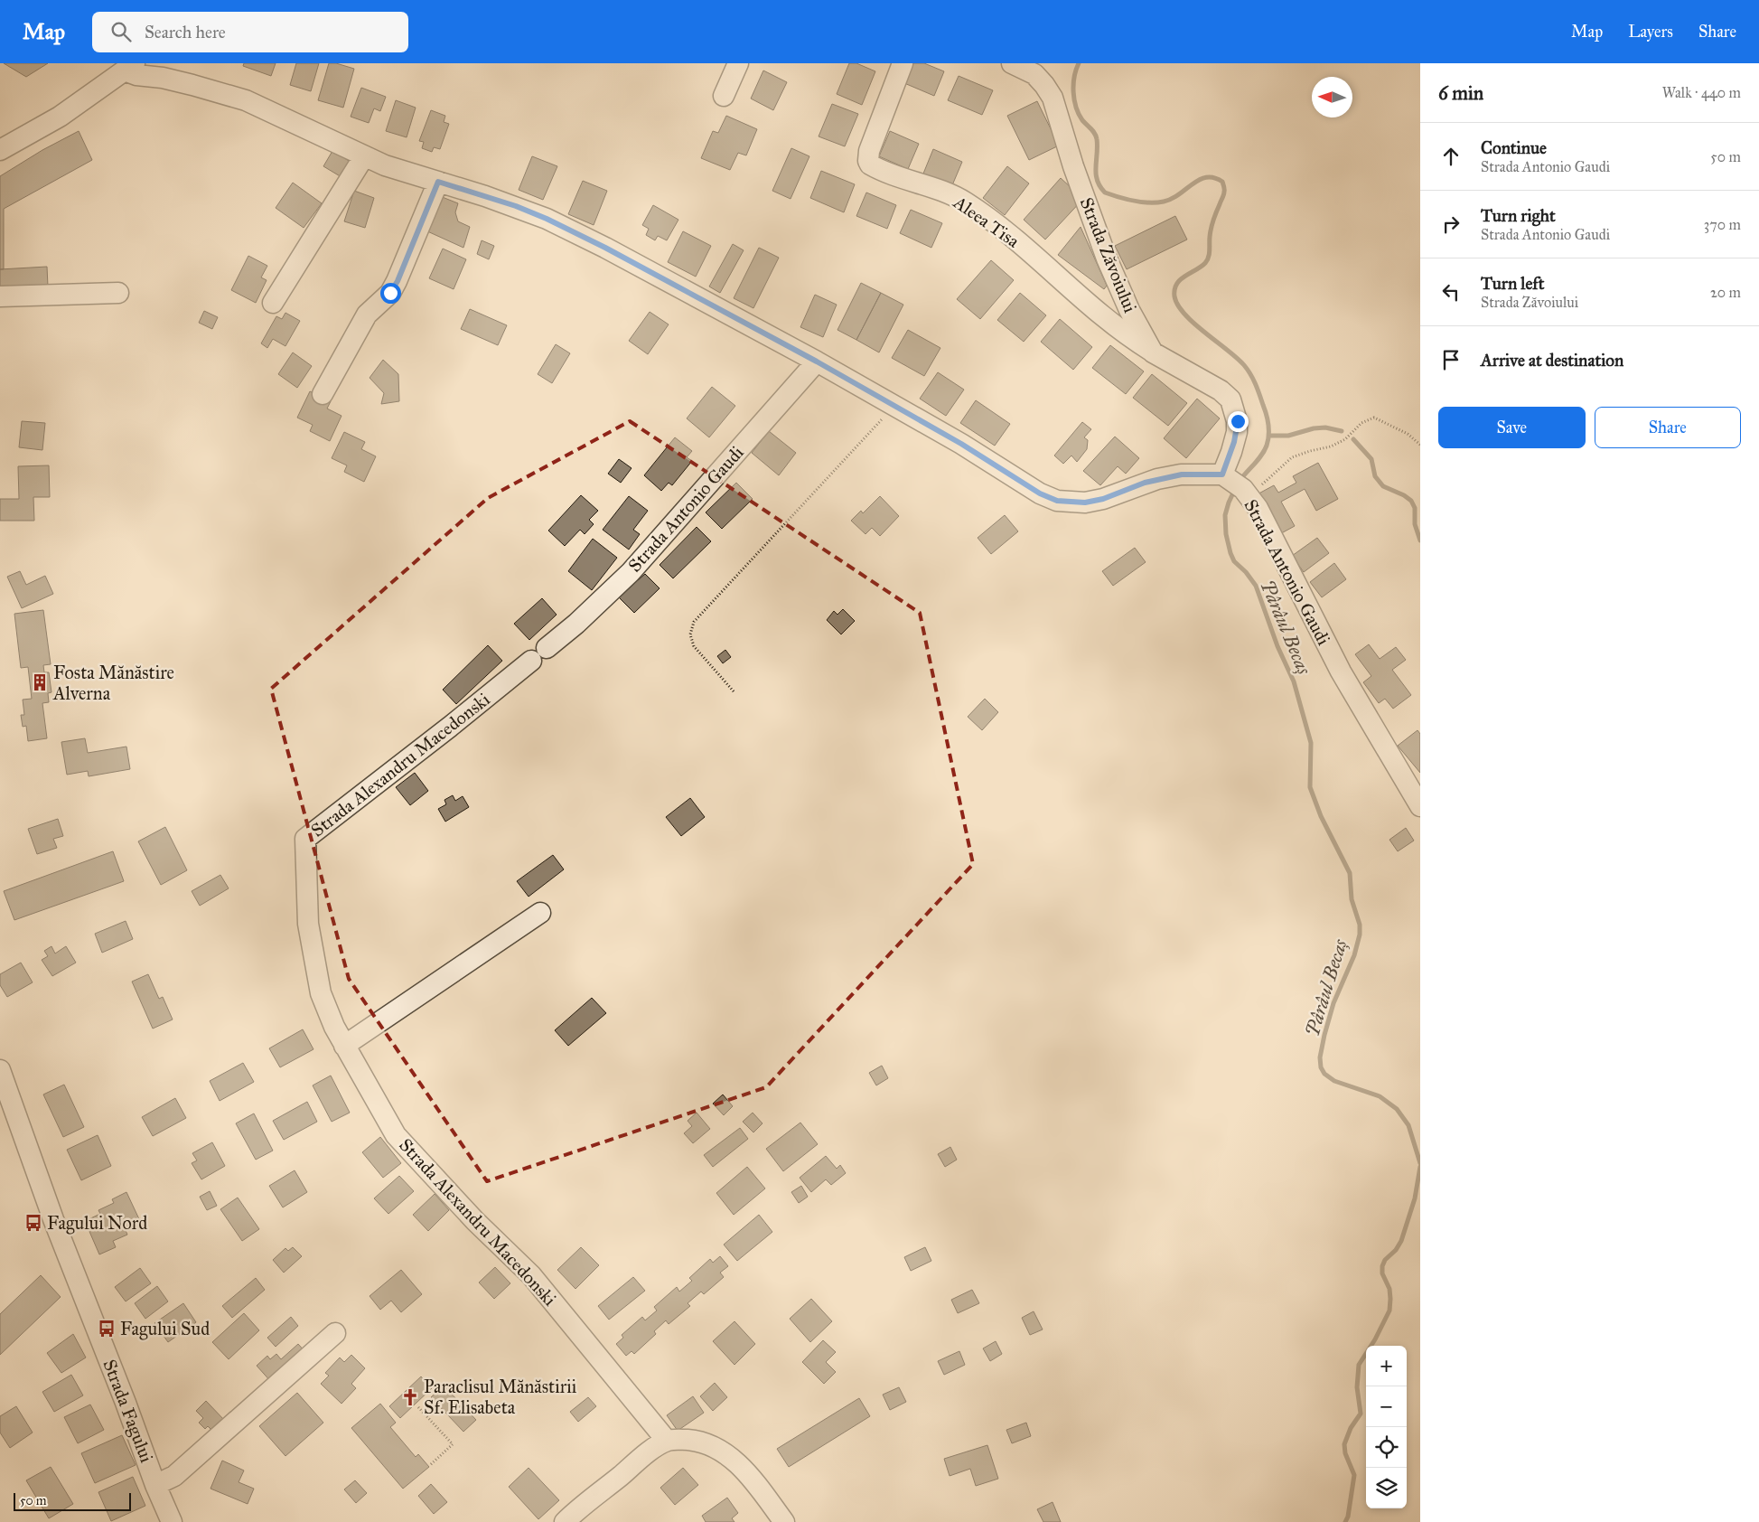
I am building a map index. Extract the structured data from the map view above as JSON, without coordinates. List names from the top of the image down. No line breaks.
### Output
{"streets":{"street":["Aleea Tisa","Strada Zăvoiului","Strada Antonio Gaudi","Strada Alexandru Macedonski","Strada Fagului"]},"crossings":[["Aleea Tisa","Strada Zăvoiului"],["Strada Antonio Gaudi","Strada Alexandru Macedonski"]],"water":["Pârâul Becaș"],"places":{"building":["Fosta Mănăstire Alverna"],"bus stop":["Fagului Nord","Fagului Sud"],"church":["Paraclisul Mănăstirii Sf. Elisabeta"]},"scale_bar":"50 m","north":"left","page":{"header":"Map","search":"Search here","nav":["Map","Layers","Share"],"heading":["6 min","Walk · 440 m"],"list":[["Continue","Strada Antonio Gaudi","50 m"],["Turn right","Strada Antonio Gaudi","370 m"],["Turn left","Strada Zăvoiului","20 m"],"Arrive at destination"],"buttons":["Save","Share"],"map_buttons":["+","−"],"scale":"50 m"}}
